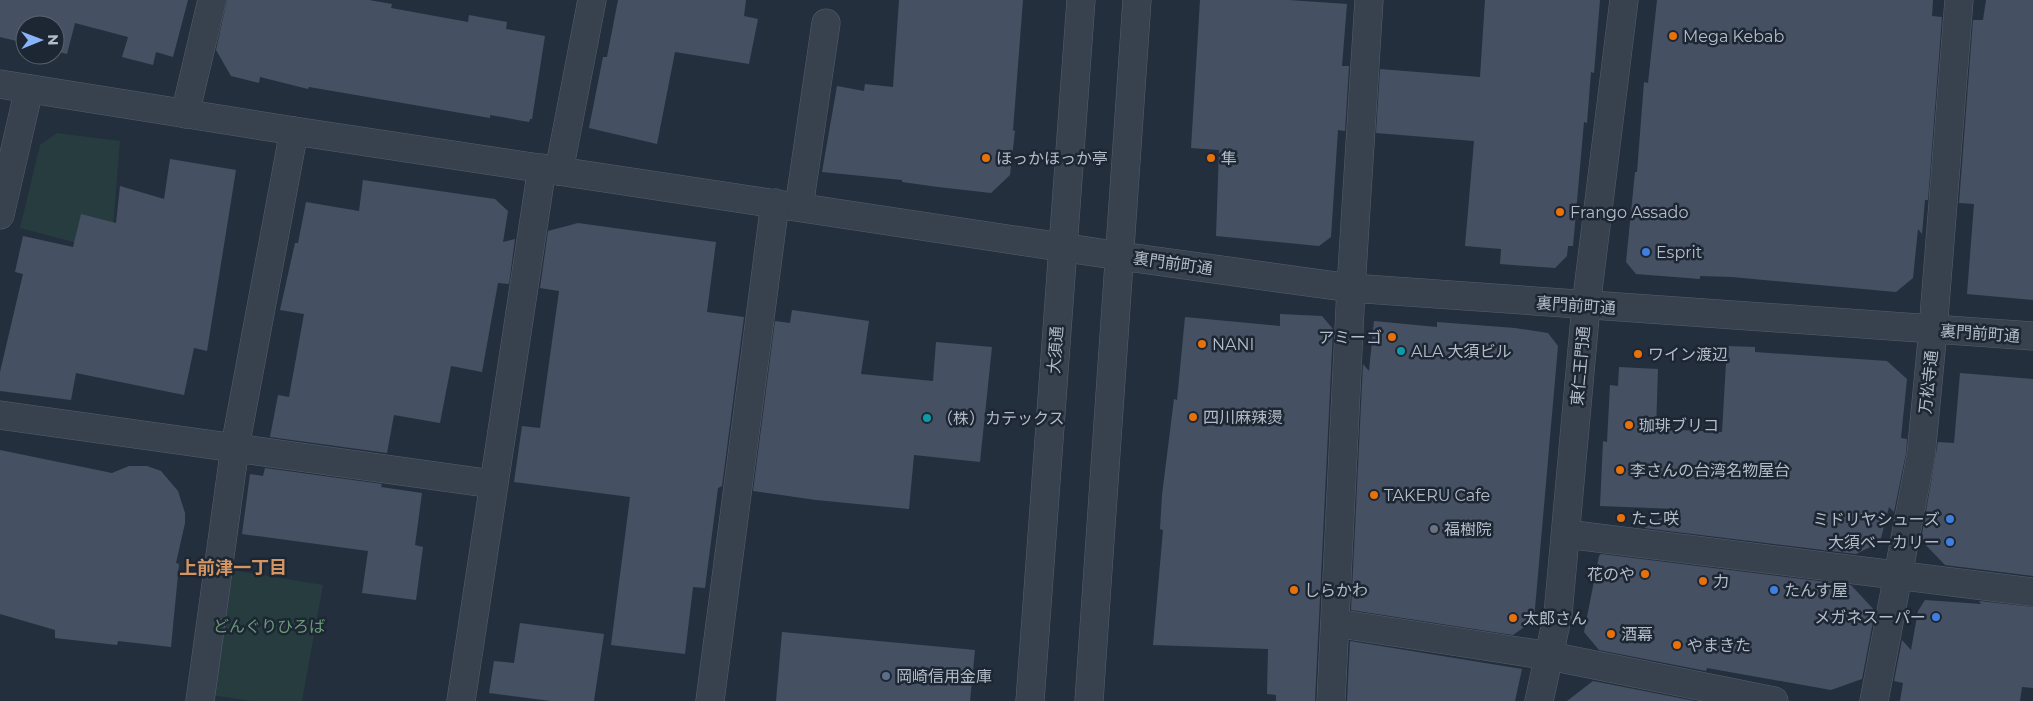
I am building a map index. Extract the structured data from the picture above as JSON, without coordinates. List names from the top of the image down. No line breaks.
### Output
{"streets":{"street":["裏門前町通","大須通","東仁王門通","万松寺通"]},"crossings":[["裏門前町通","大須通"],["裏門前町通","東仁王門通"],["裏門前町通","万松寺通"]],"districts":["上前津一丁目"],"parks":["どんぐりひろば"],"places":["Mega Kebab","ほっかほっか亭","隼","Frango Assado","Esprit","アミーゴ","NANI","ALA 大須ビル","ワイン渡辺","四川麻辣燙","（株）カテックス","珈琲ブリコ","李さんの台湾名物屋台","TAKERU Cafe","たこ咲","ミドリヤシューズ","福樹院","大須ベーカリー","花のや","力","しらかわ","たんす屋","メガネスーパー","太郎さん","酒幕","やまきた","岡崎信用金庫"],"north":"right"}
